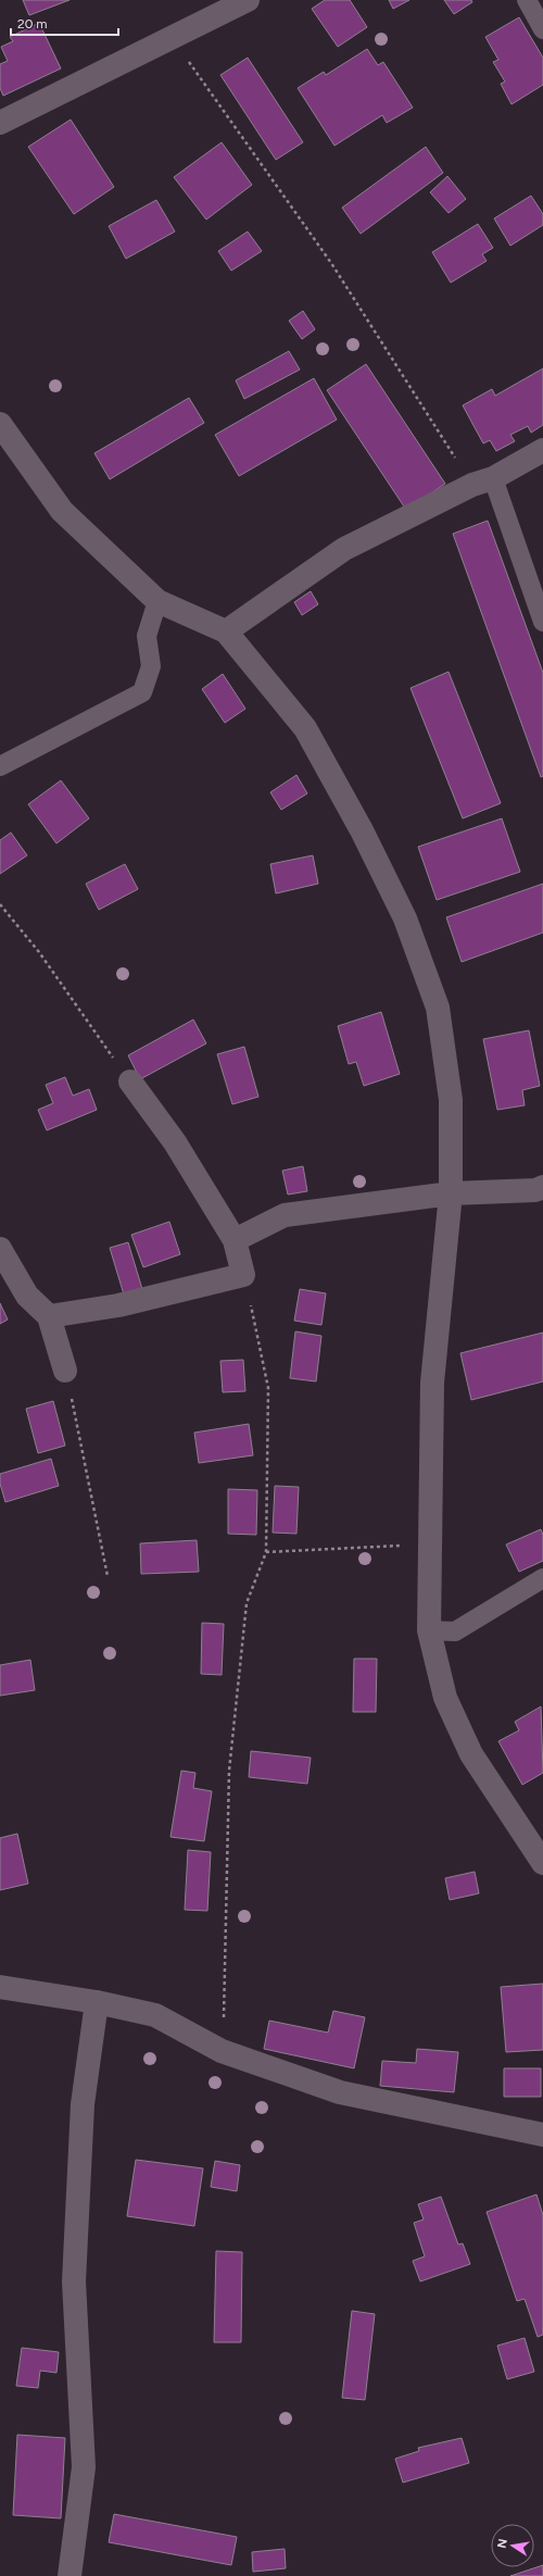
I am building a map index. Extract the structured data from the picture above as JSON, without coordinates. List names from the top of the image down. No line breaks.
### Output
{"scale_bar":"20 m","north":"left"}
